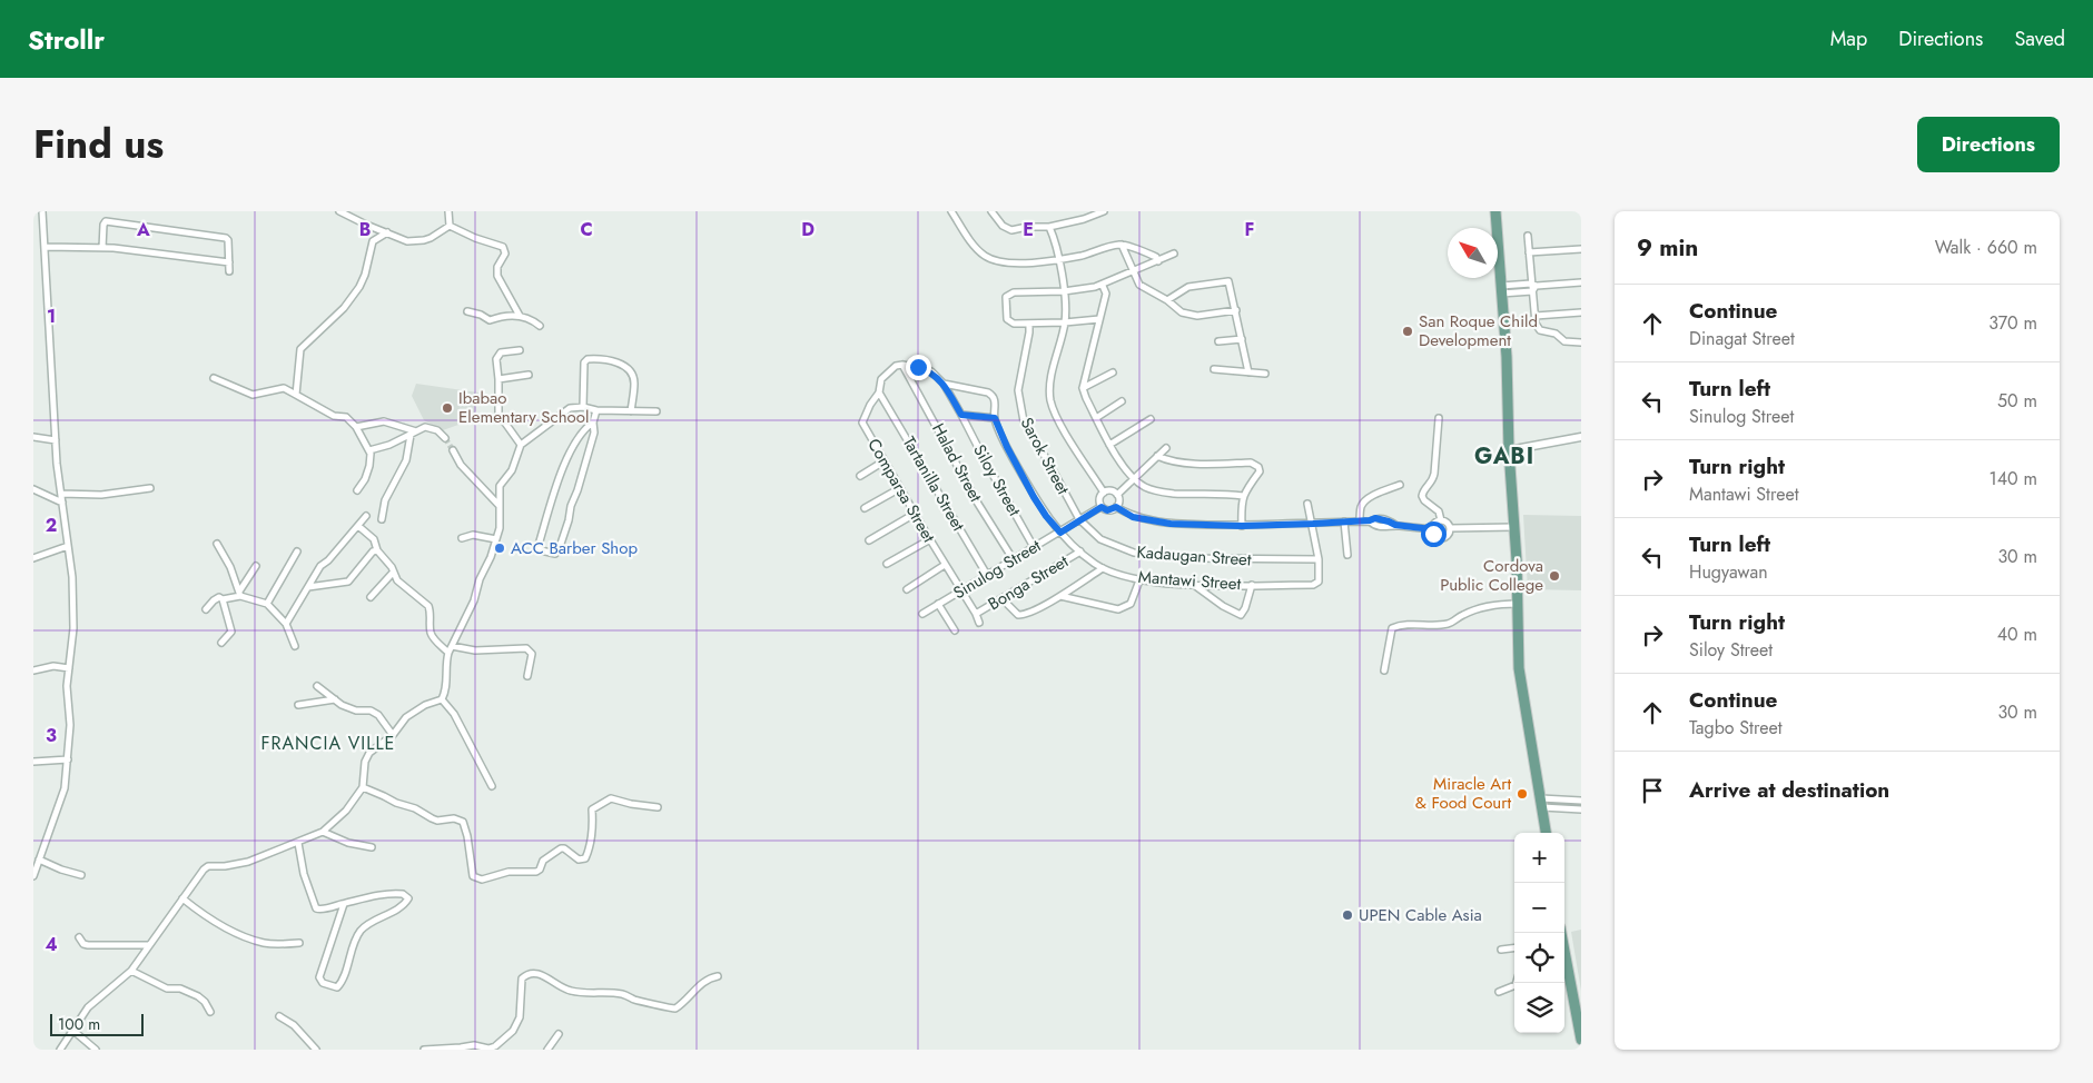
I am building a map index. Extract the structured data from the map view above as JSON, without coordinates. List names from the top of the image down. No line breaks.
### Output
{"streets":{"street":["Sarok Street","Halad Street","Siloy Street","Tartanilla Street","Comparsa Street","Kadaugan Street","Sinulog Street","Mantawi Street","Bonga Street"]},"crossings":[["Sarok Street","Kadaugan Street"],["Sarok Street","Sinulog Street"],["Halad Street","Comparsa Street"],["Halad Street","Sinulog Street"],["Siloy Street","Sinulog Street"],["Siloy Street","Mantawi Street"],["Tartanilla Street","Comparsa Street"],["Tartanilla Street","Sinulog Street"],["Comparsa Street","Sinulog Street"],["Comparsa Street","Bonga Street"],["Kadaugan Street","Sinulog Street"],["Kadaugan Street","Mantawi Street"],["Sinulog Street","Mantawi Street"],["Mantawi Street","Bonga Street"]],"districts":["GABI","FRANCIA VILLE"],"places":["San Roque Child Development","Ibabao Elementary School","ACC Barber Shop","Cordova Public College","Miracle Art & Food Court","UPEN Cable Asia"],"scale_bar":"100 m","north":"top left","page":{"header":"Strollr","nav":["Map","Directions","Saved"],"title":"Find us","buttons":"Directions","heading":["9 min","Walk · 660 m"],"list":[["Continue","Dinagat Street","370 m"],["Turn left","Sinulog Street","50 m"],["Turn right","Mantawi Street","140 m"],["Turn left","Hugyawan","30 m"],["Turn right","Siloy Street","40 m"],["Continue","Tagbo Street","30 m"],"Arrive at destination"],"map_buttons":["+","−"],"scale":"100 m"},"grid":{"columns":["A","B","C","D","E","F"],"rows":["1","2","3","4"]}}
